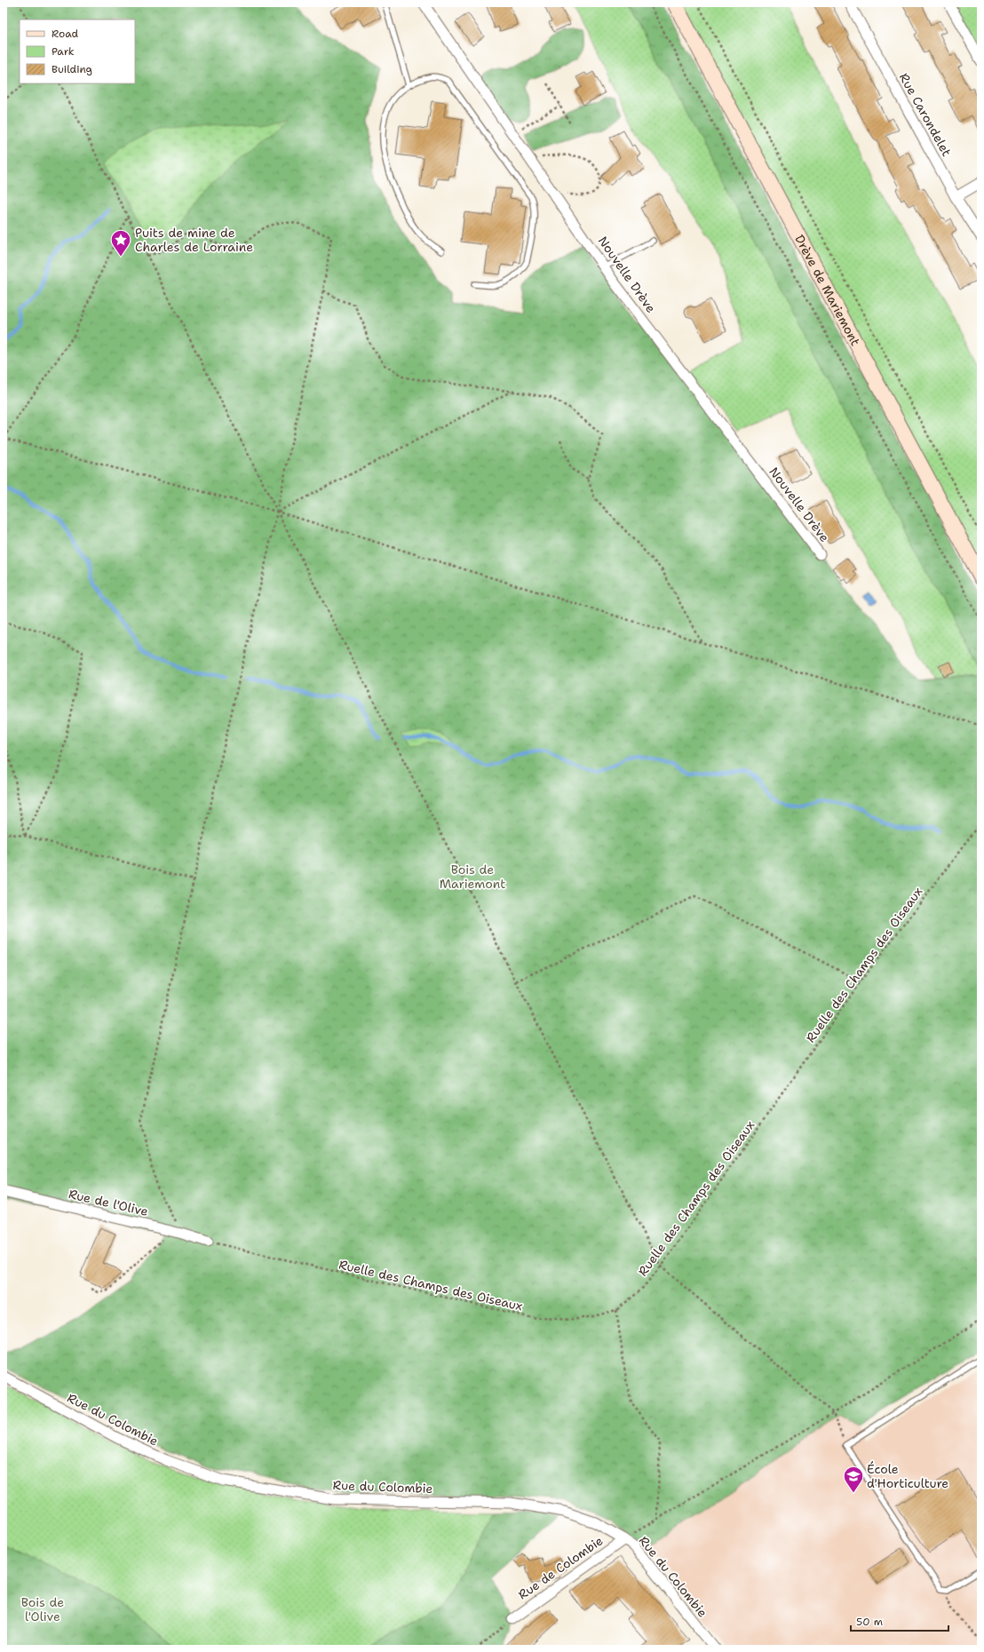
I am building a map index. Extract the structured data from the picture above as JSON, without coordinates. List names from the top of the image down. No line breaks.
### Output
{"streets":{"street":["Rue Carondelet","Nouvelle Drève","Drève de Mariemont","Rue de l'Olive","Rue du Colombie","Rue de Colombie"],"path":["Ruelle des Champs des Oiseaux"]},"crossings":[["Ruelle des Champs des Oiseaux","Rue de l'Olive"],["Rue du Colombie","Rue de Colombie"]],"parks":["Bois de Mariemont","Bois de l'Olive"],"places":{"place":["Puits de mine de Charles de Lorraine"],"school or university":["École d'Horticulture"]},"legend":["Road","Park","Building"],"scale_bar":"50 m"}
